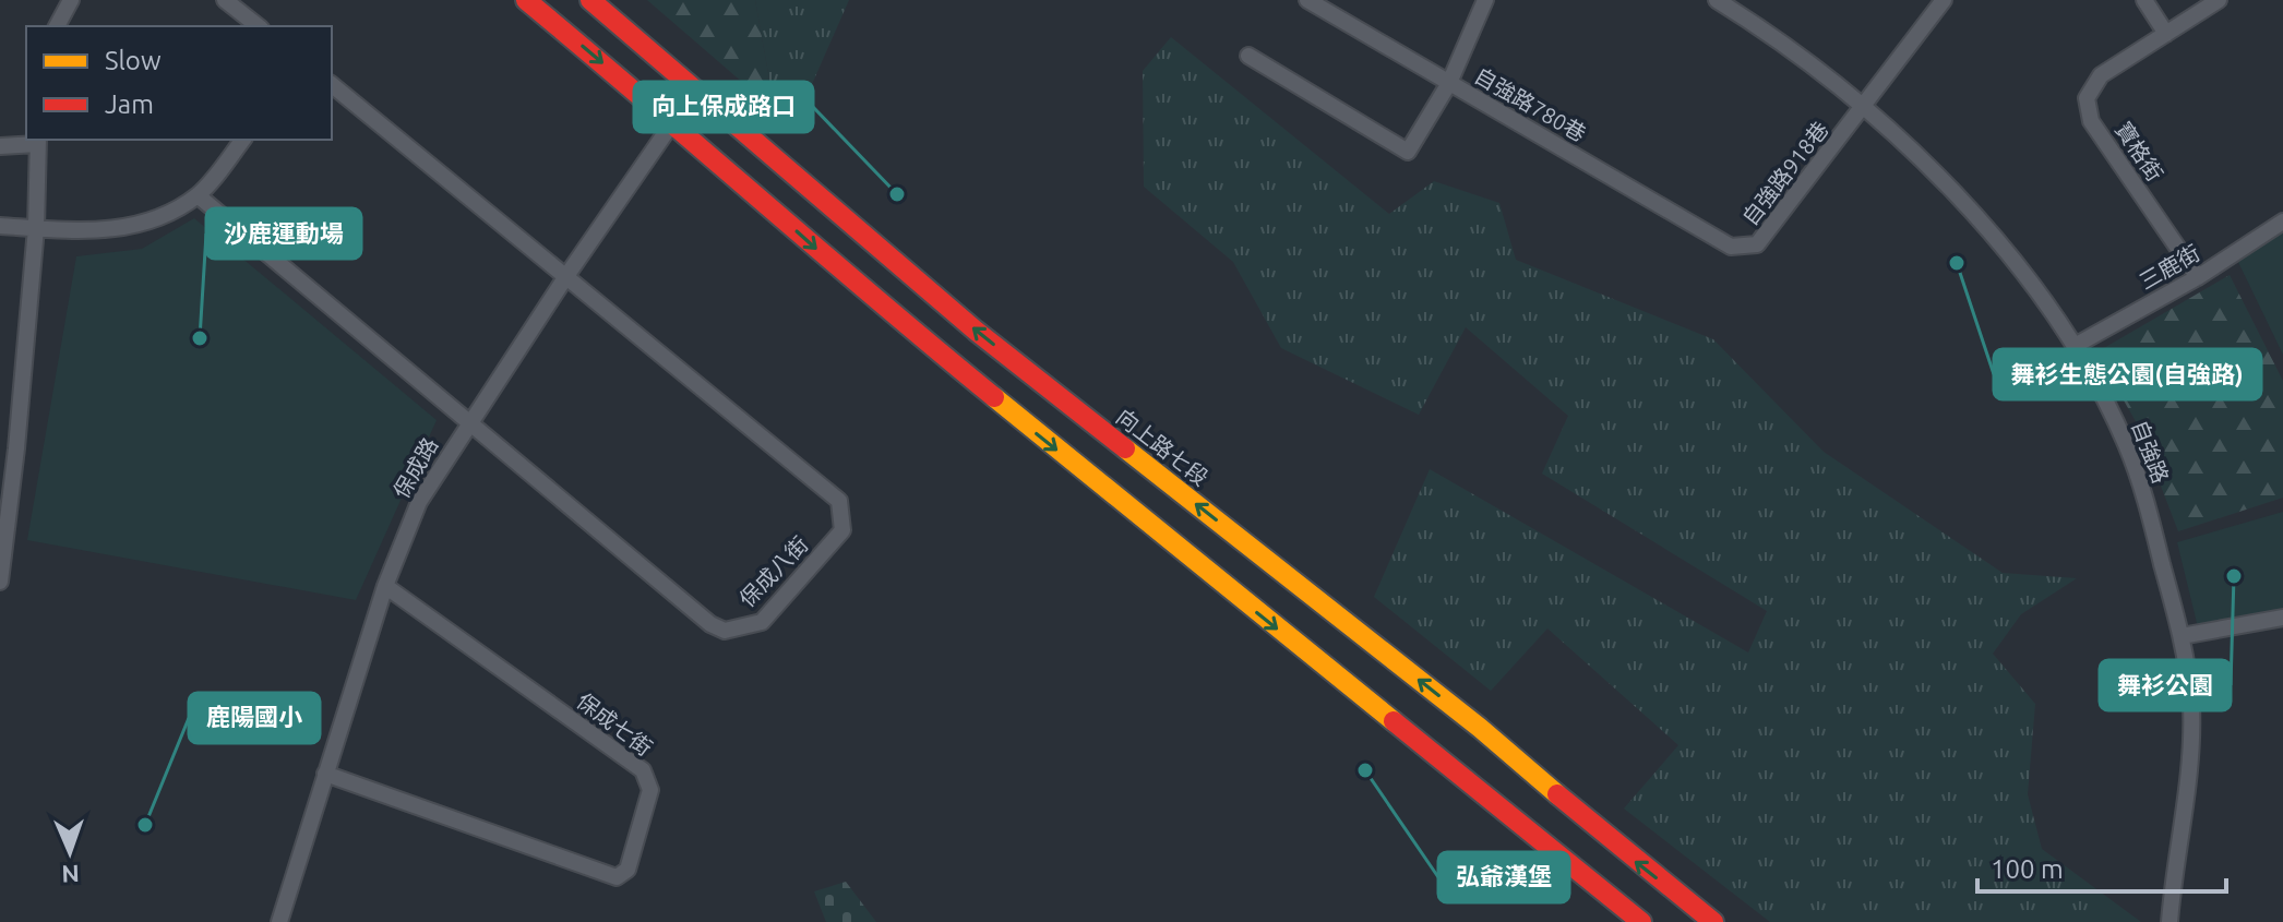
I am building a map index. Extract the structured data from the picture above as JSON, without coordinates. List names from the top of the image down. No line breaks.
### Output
{"streets":{"main road":["向上路七段"],"street":["自強路780巷","寶格街","自強路918巷","三鹿街","自強路","保成路","保成八街","保成七街"]},"crossings":[["自強路780巷","自強路918巷"],["寶格街","三鹿街"],["自強路918巷","自強路"],["三鹿街","自強路"],["向上路七段","保成路"],["保成路","保成八街"],["保成路","保成七街"]],"places":["向上保成路口","舞衫生態公園(自強路)","沙鹿運動場","舞衫公園","弘爺漢堡","鹿陽國小"],"legend":["Slow","Jam"],"scale_bar":"100 m","north":"bottom"}
